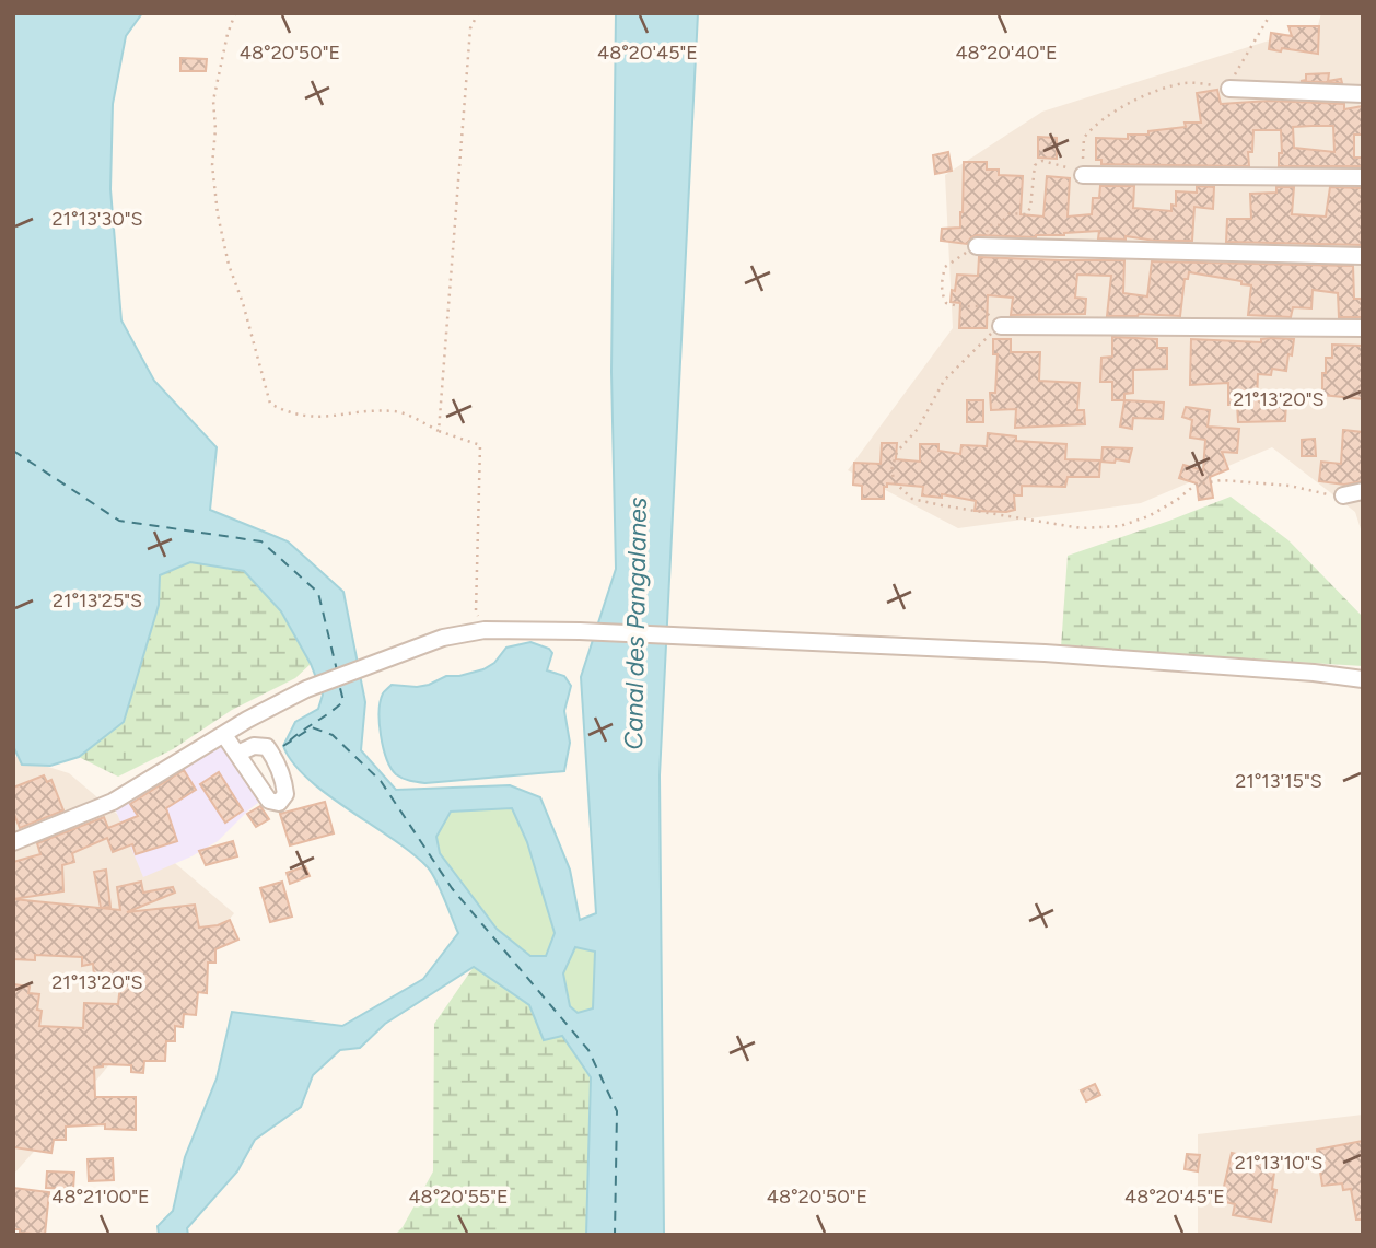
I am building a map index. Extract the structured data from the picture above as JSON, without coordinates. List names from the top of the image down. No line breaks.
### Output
{"water":["Canal des Pangalanes"],"coordinates":["48°20'50\"E","48°20'45\"E","48°20'40\"E","21°13'30\"S","21°13'20\"S","21°13'25\"S","21°13'15\"S","21°13'10\"S","48°21'00\"E","48°20'55\"E"]}
